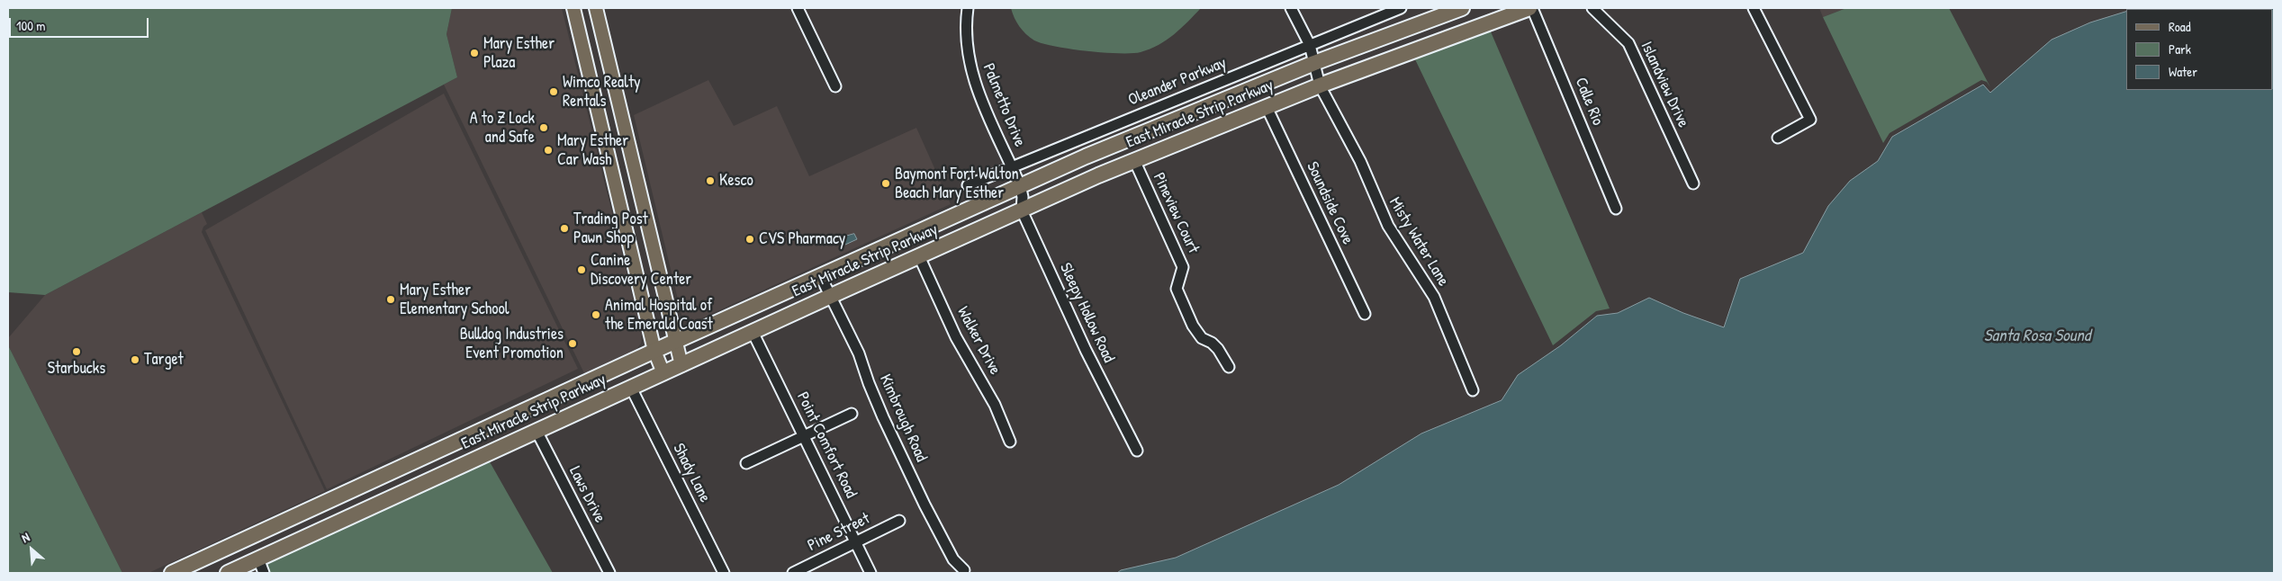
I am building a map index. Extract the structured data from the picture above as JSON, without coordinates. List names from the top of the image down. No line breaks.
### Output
{"streets":{"highway":["East Miracle Strip Parkway"],"street":["Oleander Parkway","Islandview Drive","Calle Rio","Palmetto Drive","Soundside Cove","Pineview Court","Misty Water Lane","Sleepy Hollow Road","Walker Drive","Kimbrough Road","Point Comfort Road","Shady Lane","Laws Drive","Pine Street"]},"crossings":[["Oleander Parkway","Palmetto Drive"],["Oleander Parkway","Misty Water Lane"],["Calle Rio","East Miracle Strip Parkway"],["Palmetto Drive","East Miracle Strip Parkway"],["Palmetto Drive","Sleepy Hollow Road"],["East Miracle Strip Parkway","Soundside Cove"],["East Miracle Strip Parkway","Pineview Court"],["East Miracle Strip Parkway","Misty Water Lane"],["East Miracle Strip Parkway","Sleepy Hollow Road"],["East Miracle Strip Parkway","Walker Drive"],["East Miracle Strip Parkway","Kimbrough Road"],["East Miracle Strip Parkway","Point Comfort Road"],["East Miracle Strip Parkway","Shady Lane"],["East Miracle Strip Parkway","Laws Drive"],["Point Comfort Road","Pine Street"]],"water":["Santa Rosa Sound"],"places":["Mary Esther Plaza","Wimco Realty Rentals","A to Z Lock and Safe","Mary Esther Car Wash","Kesco","Baymont Fort Walton Beach Mary Esther","Trading Post Pawn Shop","CVS Pharmacy","Canine Discovery Center","Mary Esther Elementary School","Animal Hospital of the Emerald Coast","Bulldog Industries Event Promotion","Starbucks","Target"],"legend":["Road","Park","Water"],"scale_bar":"100 m","north":"top left"}
